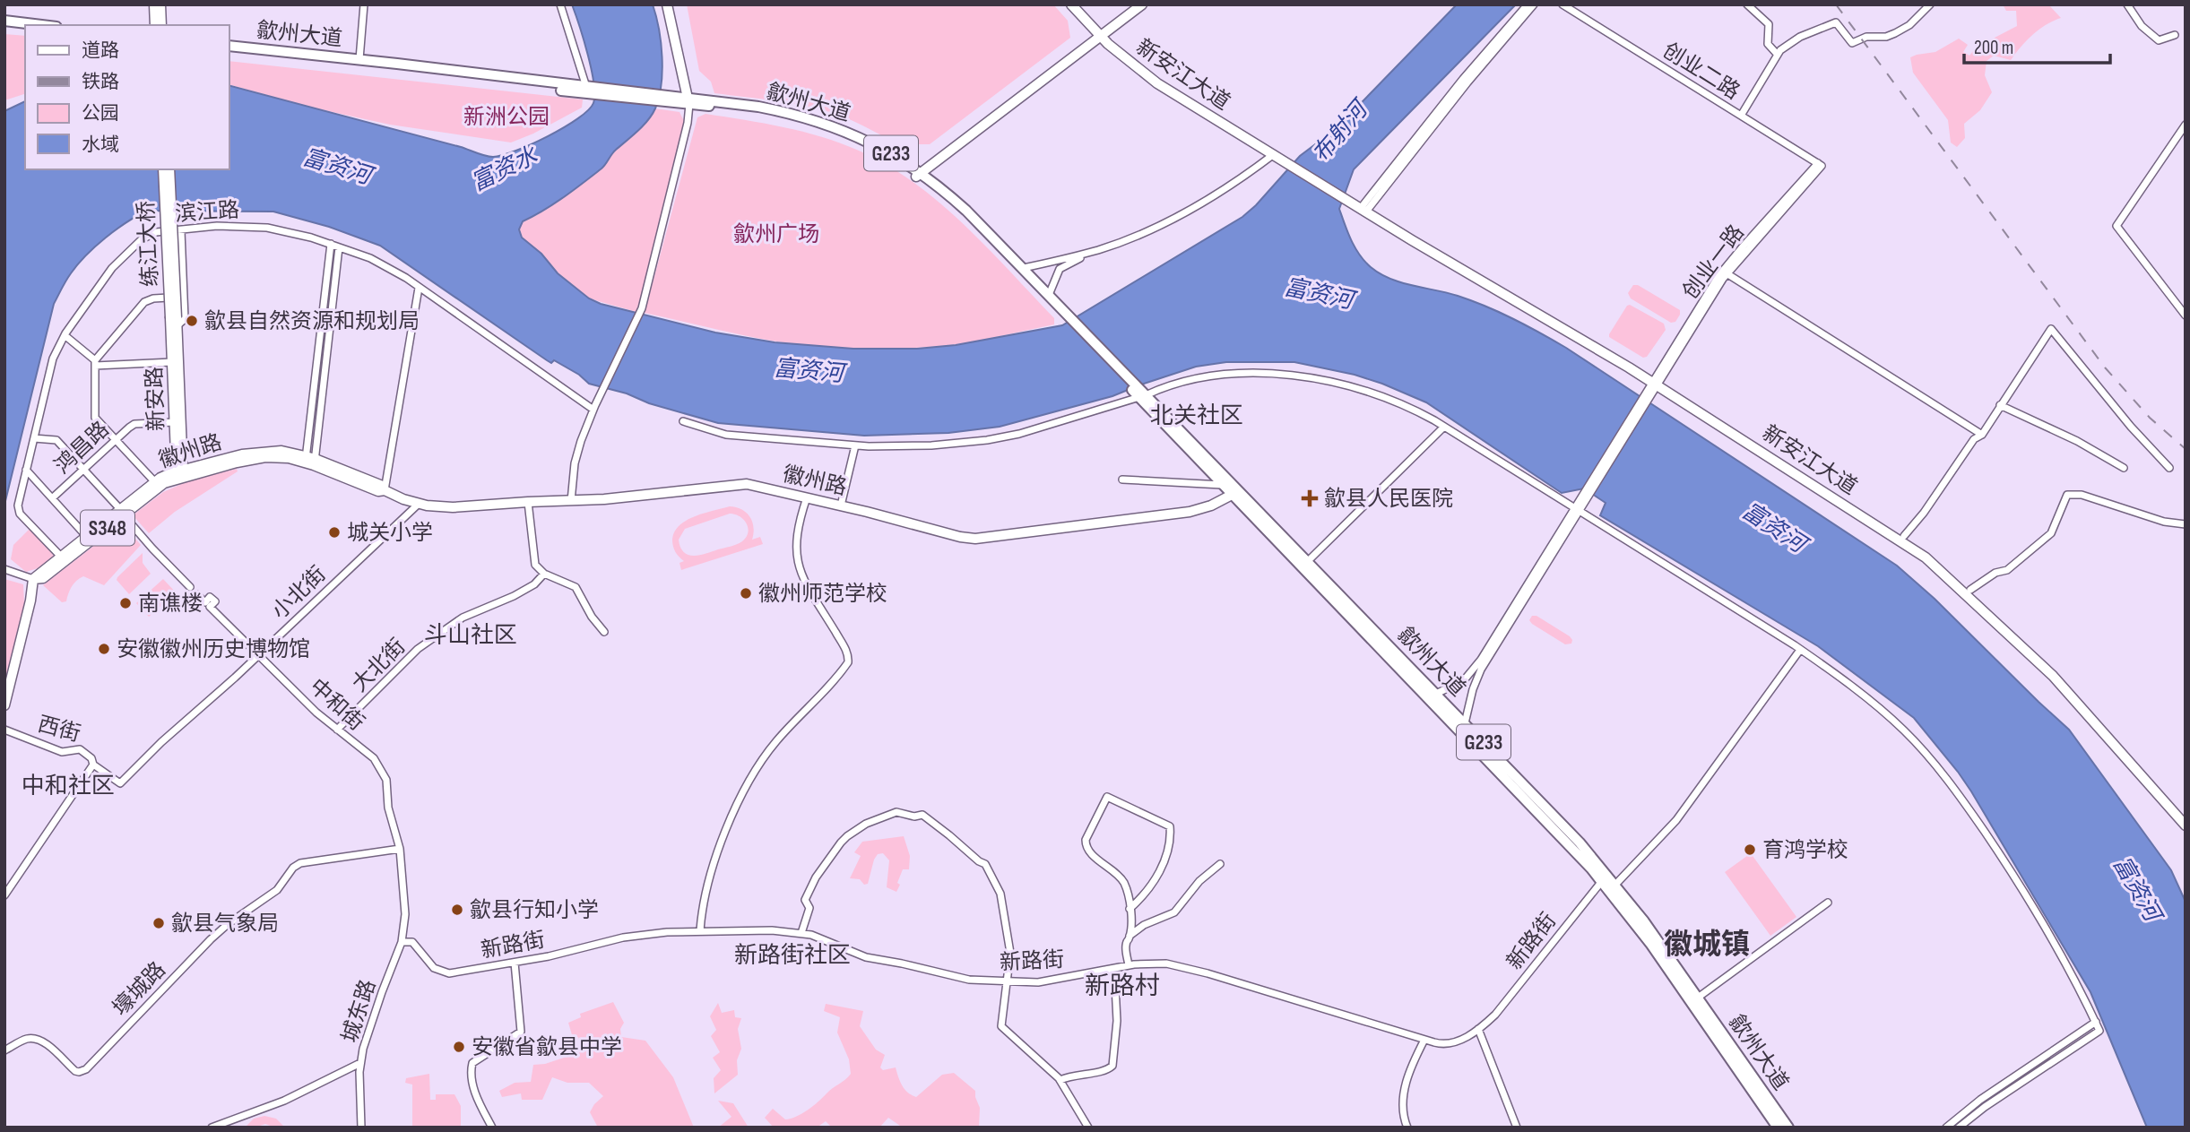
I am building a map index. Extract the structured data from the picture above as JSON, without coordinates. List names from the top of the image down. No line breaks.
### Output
{"streets":{"highway":["歙州大道","G233"],"main road":["新安江大道","练江大桥","新安路","徽州路","S348"],"street":["创业二路","滨江路","创业一路","鸿昌路","小北街","大北街","中和街","西街","新路街","壕城路","城东路"]},"crossings":[["歙州大道","G233"],["歙州大道","徽州路"],["歙州大道","新路街"],["创业二路","创业一路"],["新安江大道","创业一路"],["滨江路","徽州路"],["练江大桥","新安路"],["新安路","鸿昌路"],["新安路","徽州路"],["徽州路","小北街"],["小北街","中和街"],["小北街","西街"],["大北街","中和街"],["中和街","壕城路"],["中和街","城东路"],["新路街","城东路"],["壕城路","城东路"]],"districts":["北关社区","斗山社区","中和社区","徽城镇","新路街社区","新路村"],"water":["布射河","富资河","富资水"],"parks":["新洲公园","歙州广场"],"places":{"other":["歙县自然资源和规划局","城关小学","徽州师范学校","南谯楼","安徽徽州历史博物馆","育鸿学校","歙县行知小学","歙县气象局","安徽省歙县中学"],"health":["歙县人民医院"]},"legend":["道路","铁路","公园","水域"],"scale_bar":"200 m"}
